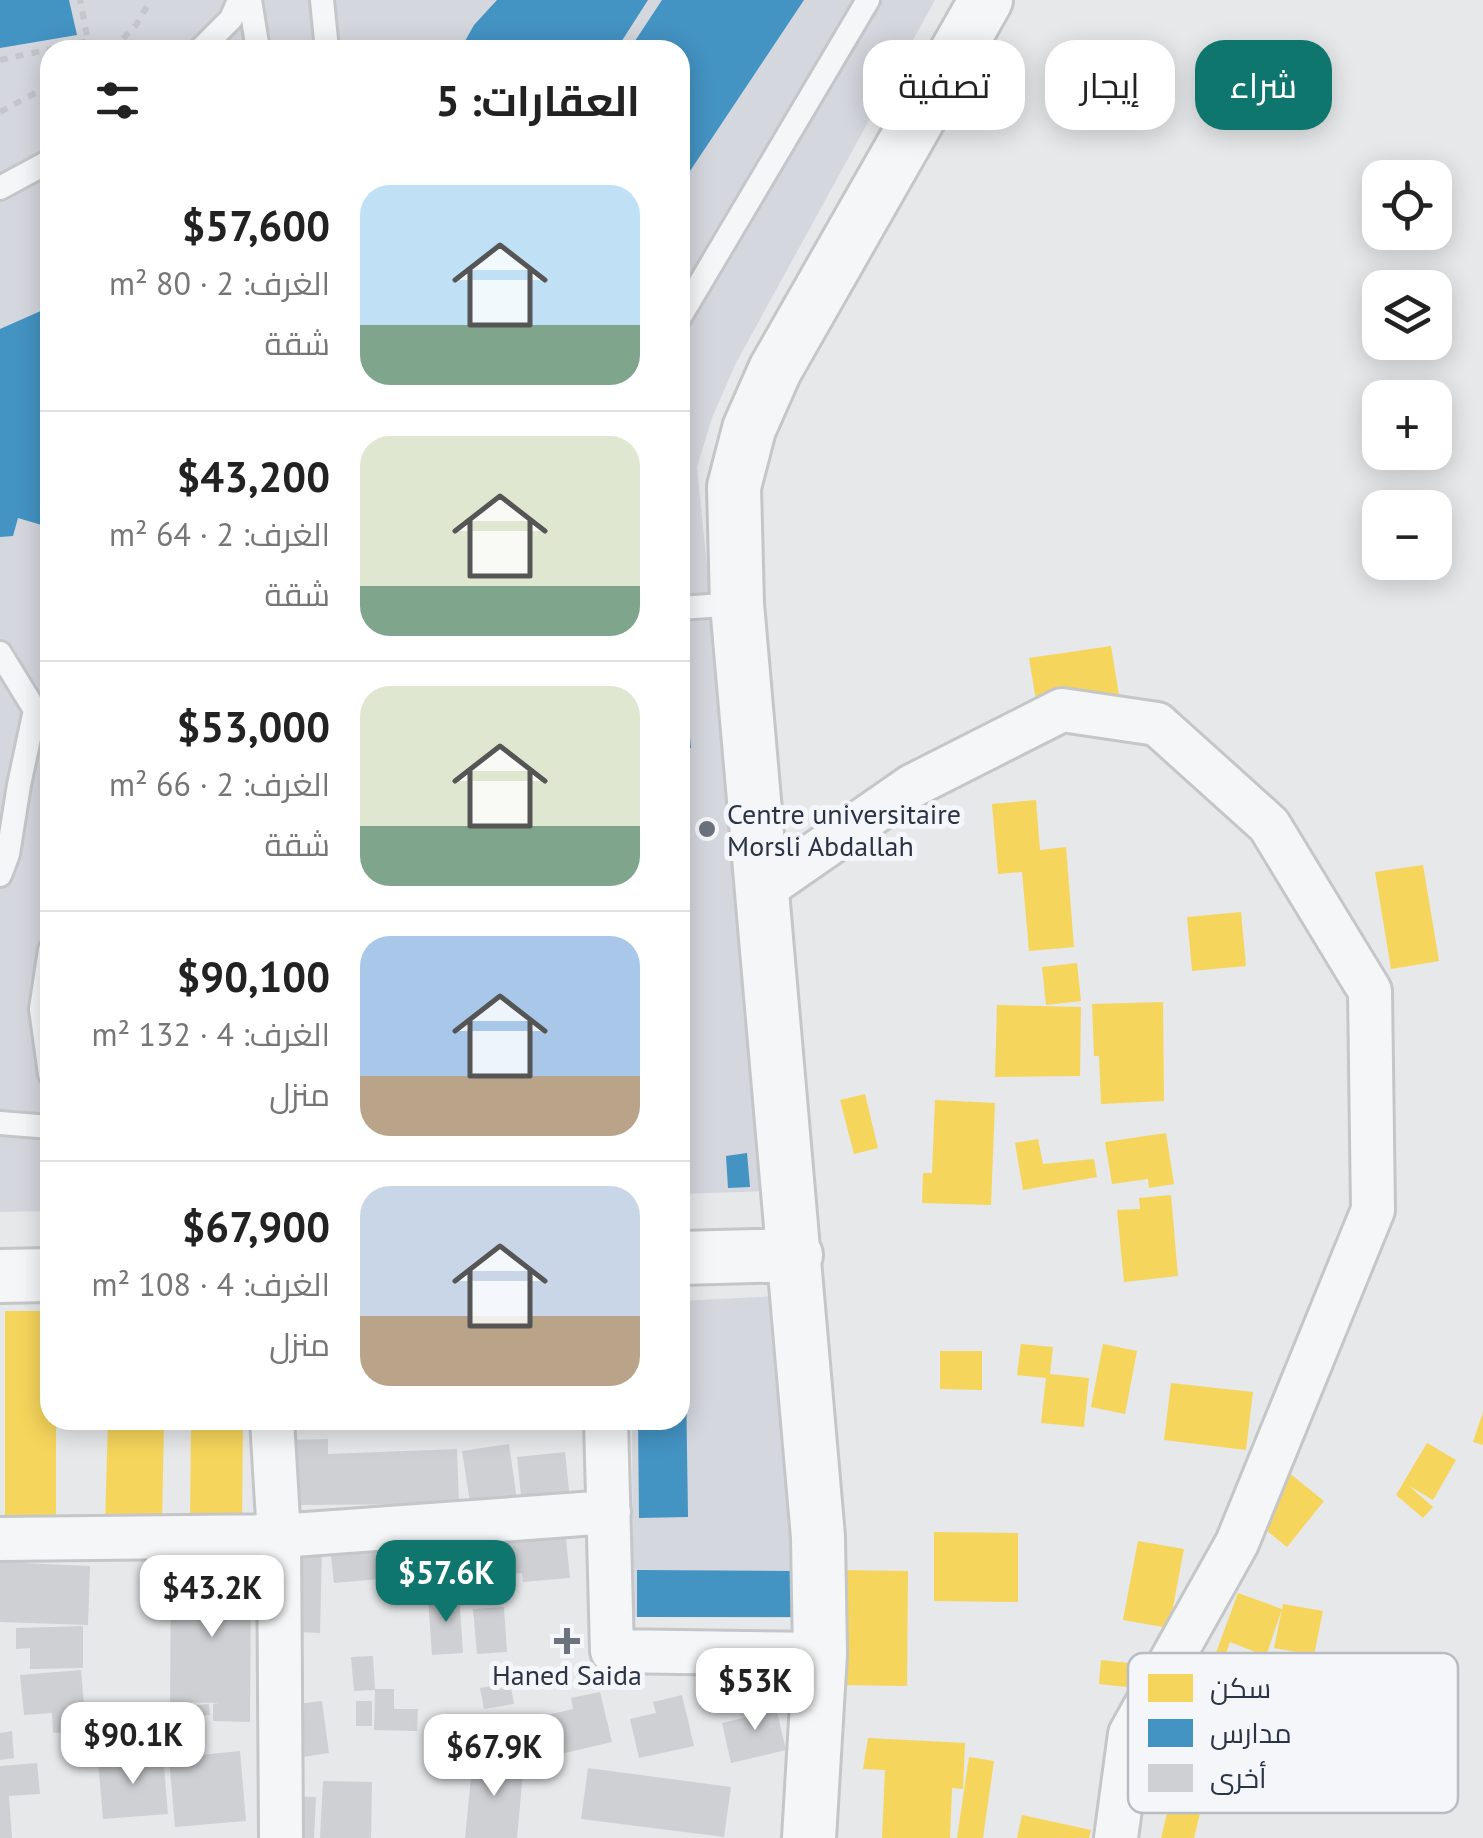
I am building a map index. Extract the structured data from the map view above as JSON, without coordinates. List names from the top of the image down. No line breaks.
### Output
{"places":{"other":["Centre universitaire Morsli Abdallah"],"health":["Haned Saida"]},"legend":["سكن","مدارس","أخرى"],"page":{"chip":["شراء","إيجار","تصفية"],"heading":"العقارات: 5","map_buttons":["+","−"],"list":[{"name":"$57,600","note":"الغرف: 2 · 80 m² · شقة"},{"name":"$43,200","note":"الغرف: 2 · 64 m² · شقة"},{"name":"$53,000","note":"الغرف: 2 · 66 m² · شقة"},{"name":"$90,100","note":"الغرف: 4 · 132 m² · منزل"},{"name":"$67,900","note":"الغرف: 4 · 108 m² · منزل"}],"price":["$57.6K","$43.2K","$53K","$90.1K","$67.9K"]}}
